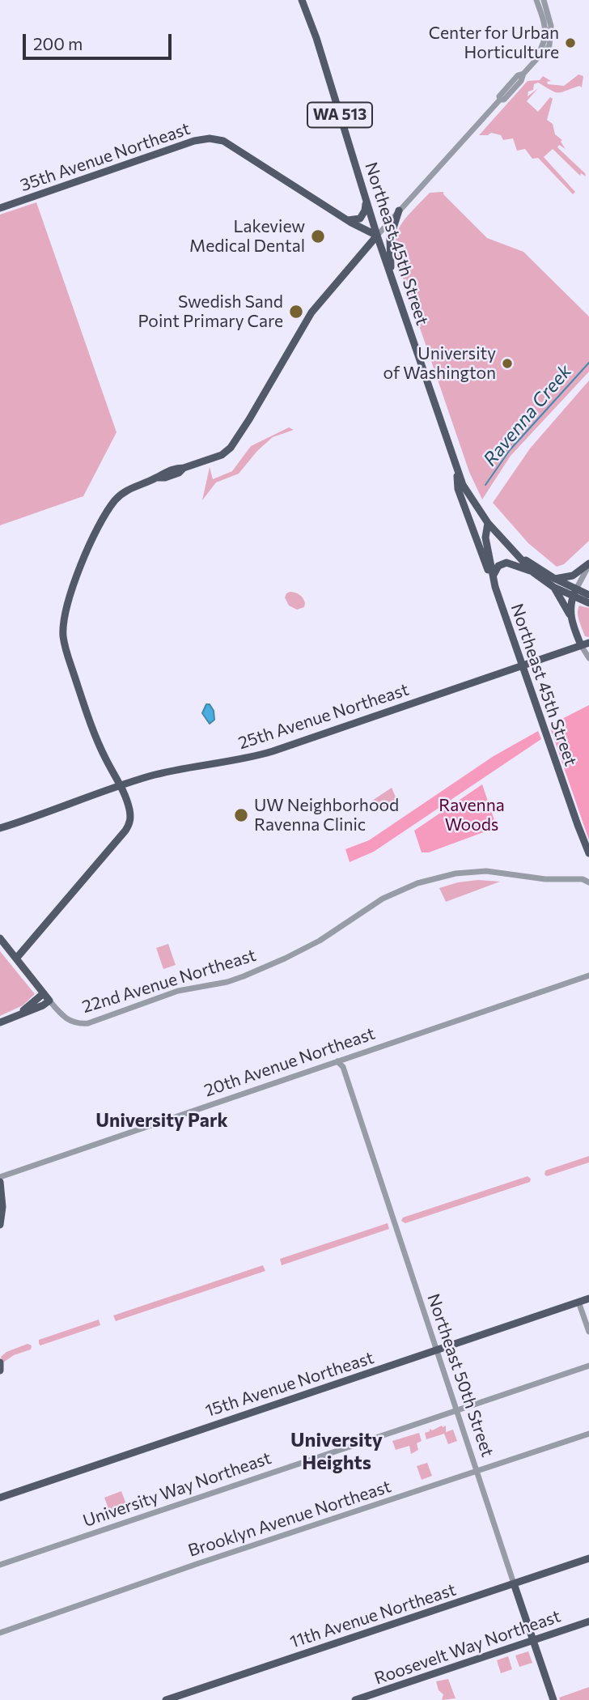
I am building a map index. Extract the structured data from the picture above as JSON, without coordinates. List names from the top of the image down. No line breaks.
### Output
{"streets":{"main road":["WA 513","35th Avenue Northeast","Northeast 45th Street","25th Avenue Northeast","Northeast 50th Street","15th Avenue Northeast","11th Avenue Northeast","Roosevelt Way Northeast"],"street":["22nd Avenue Northeast","20th Avenue Northeast","University Way Northeast","Brooklyn Avenue Northeast"]},"crossings":[["WA 513","Northeast 45th Street"],["20th Avenue Northeast","Northeast 50th Street"],["Northeast 50th Street","15th Avenue Northeast"],["Northeast 50th Street","University Way Northeast"],["Northeast 50th Street","Brooklyn Avenue Northeast"],["Northeast 50th Street","11th Avenue Northeast"],["Northeast 50th Street","Roosevelt Way Northeast"]],"districts":["University Park","University Heights"],"water":["Ravenna Creek"],"parks":["Ravenna Woods"],"places":["Center for Urban Horticulture","Lakeview Medical Dental","Swedish Sand Point Primary Care","University of Washington","UW Neighborhood Ravenna Clinic"],"scale_bar":"200 m"}
